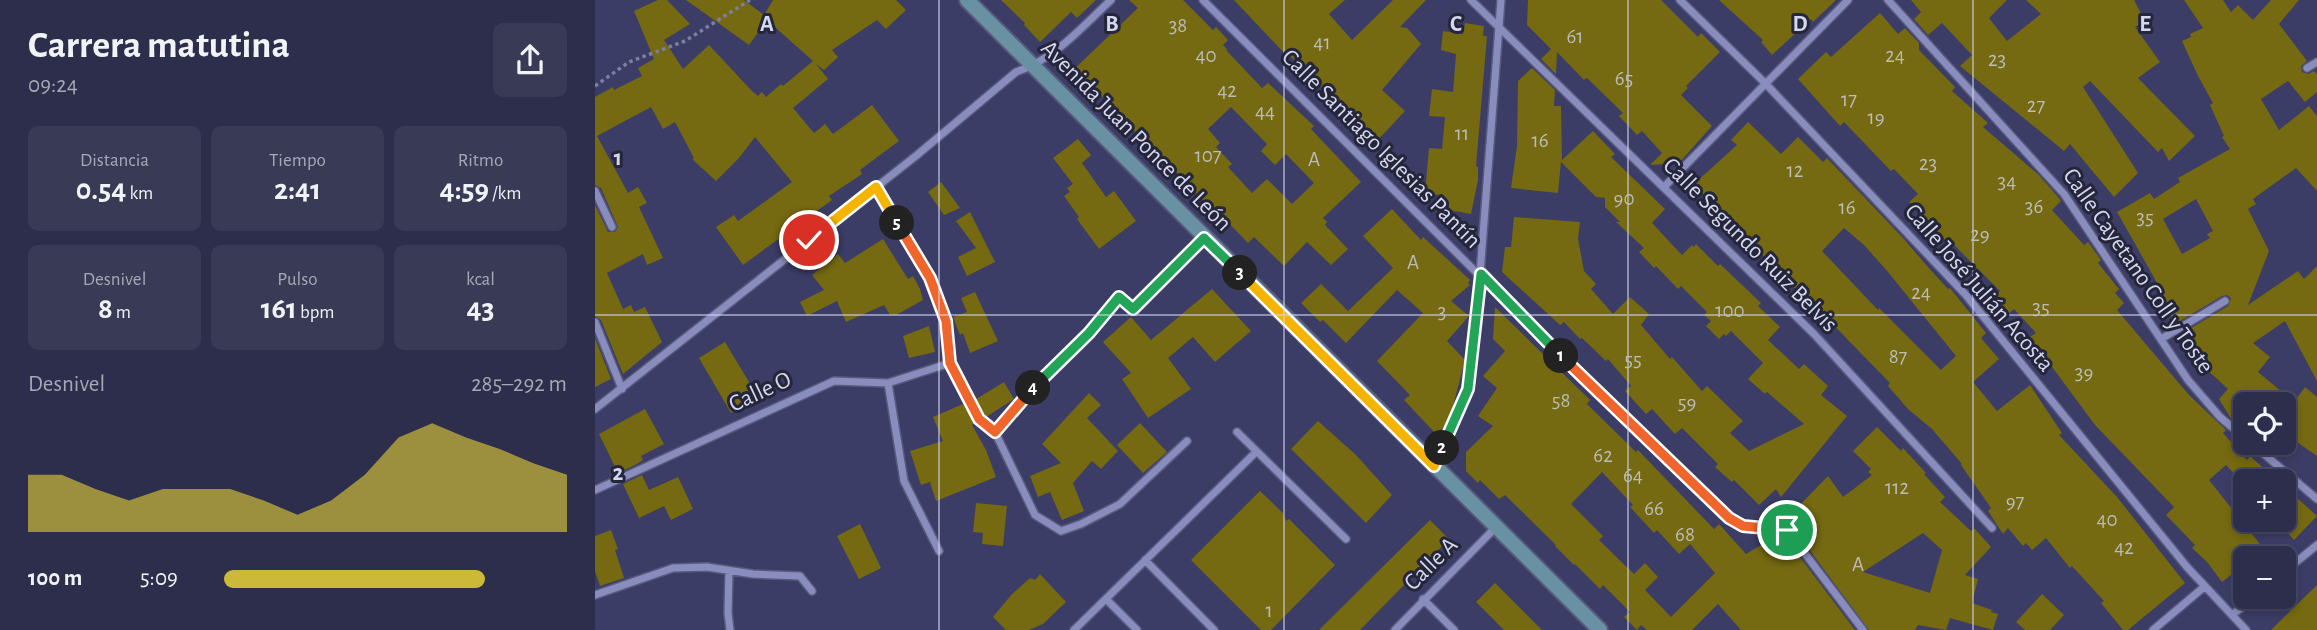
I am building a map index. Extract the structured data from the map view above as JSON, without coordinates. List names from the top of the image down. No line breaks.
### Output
{"streets":{"main road":["Avenida Juan Ponce de León"],"street":["Calle Santiago Iglesias Pantín","Calle Segundo Ruiz Belvis","Calle Cayetano Coll y Toste","Calle José Julián Acosta","Calle O","Calle A"]},"crossings":[["Avenida Juan Ponce de León","Calle A"]],"house_numbers":["38","61","41","40","24","23","65","42","17","27","44","19","11","16","107","A","23","12","34","90","36","16","35","29","A","24","35","100","3","87","55","39","58","59","62","64","112","97","66","40","68","42","A","1"],"page":{"heading":["Carrera matutina","09:24"],"stats":[["Distancia","0.54 km"],["Tiempo","2:41"],["Ritmo","4:59 /km"],["Desnivel","8 m"],["Pulso","161 bpm"],["kcal","43"]],"pins":["5","3","1","4","2"],"chart":["Desnivel","285–292 m"],"map_buttons":["+","−"],"list":[{"name":"100 m","note":"5:09"}]},"grid":{"columns":["A","B","C","D","E"],"rows":["1","2"]}}
